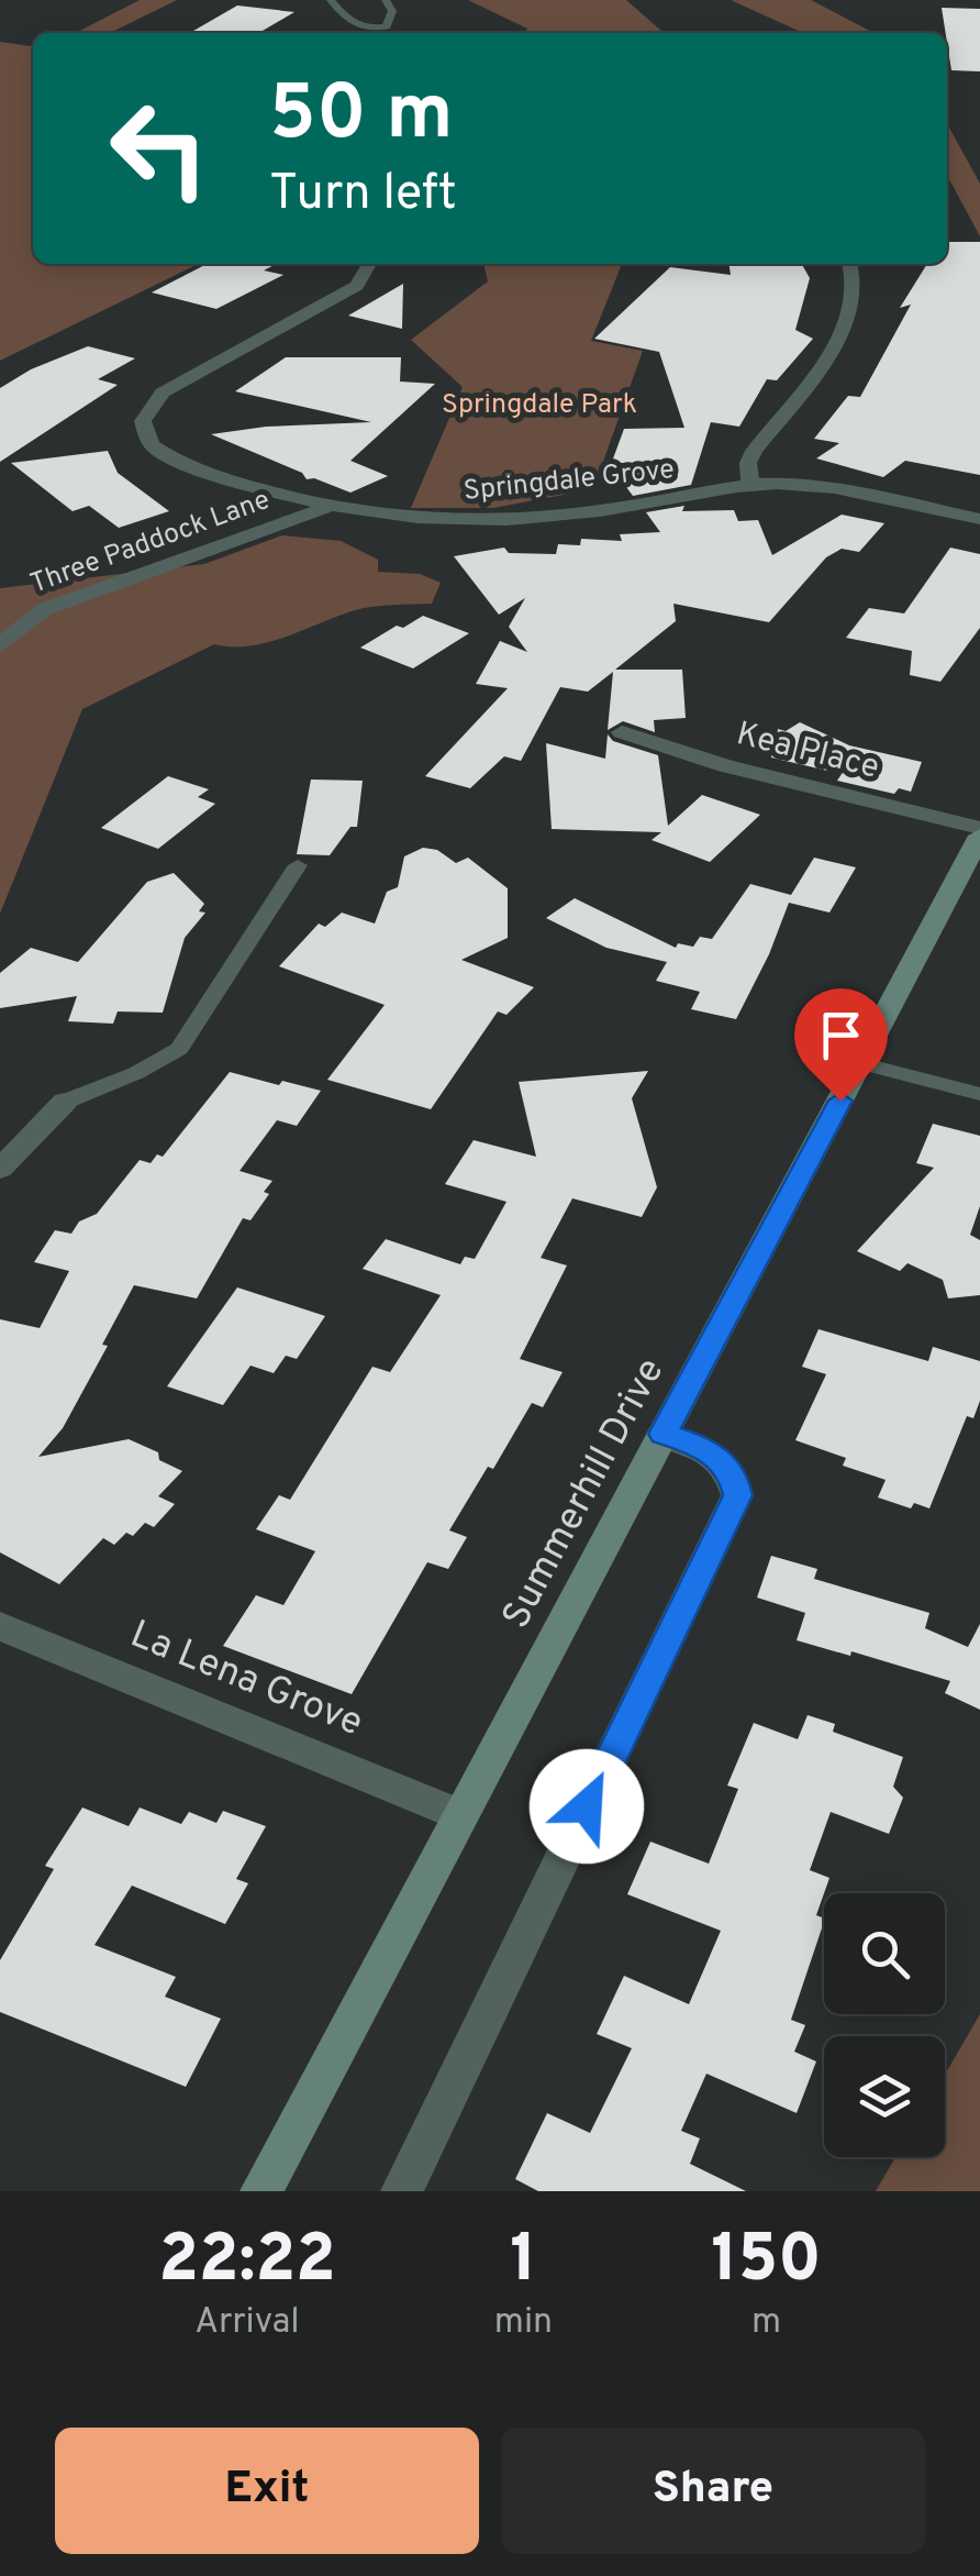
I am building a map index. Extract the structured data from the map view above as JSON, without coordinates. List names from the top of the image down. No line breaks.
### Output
{"streets":{"main road":["Summerhill Drive"],"street":["Springdale Grove","Three Paddock Lane","Kea Place","La Lena Grove"]},"crossings":[["Springdale Grove","Three Paddock Lane"],["Kea Place","Summerhill Drive"],["Summerhill Drive","La Lena Grove"]],"parks":["Springdale Park"],"page":{"turn":["50 m","Turn left"],"eta":["22:22","Arrival","1","min","150","m"],"buttons":["Exit","Share"]}}
